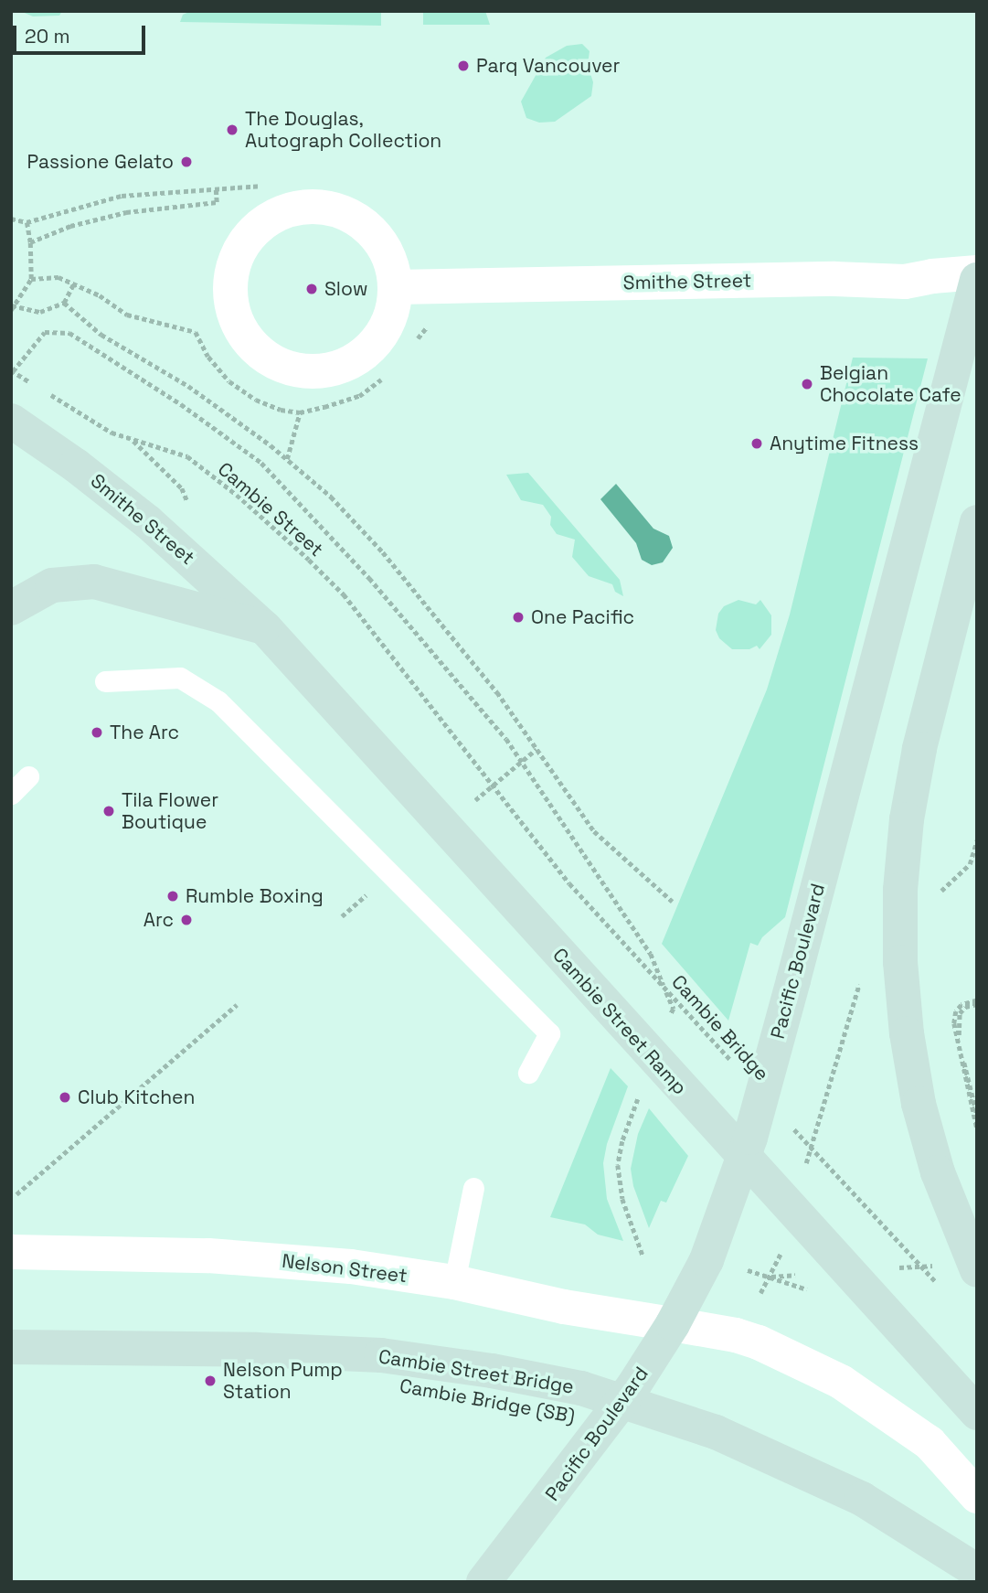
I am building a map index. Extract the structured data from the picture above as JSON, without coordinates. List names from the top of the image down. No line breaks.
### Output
{"streets":{"main road":["Smithe Street","Pacific Boulevard","Cambie Street Ramp","Cambie Street Bridge"],"street":["Nelson Street"],"path":["Cambie Street","Cambie Bridge"]},"crossings":[["Smithe Street","Cambie Street Ramp"],["Cambie Street","Cambie Bridge"],["Pacific Boulevard","Nelson Street"]],"places":["Parq Vancouver","The Douglas, Autograph Collection","Passione Gelato","Slow","Belgian Chocolate Cafe","Anytime Fitness","One Pacific","The Arc","Tila Flower Boutique","Rumble Boxing","Arc","Club Kitchen","Nelson Pump Station"],"scale_bar":"20 m"}
